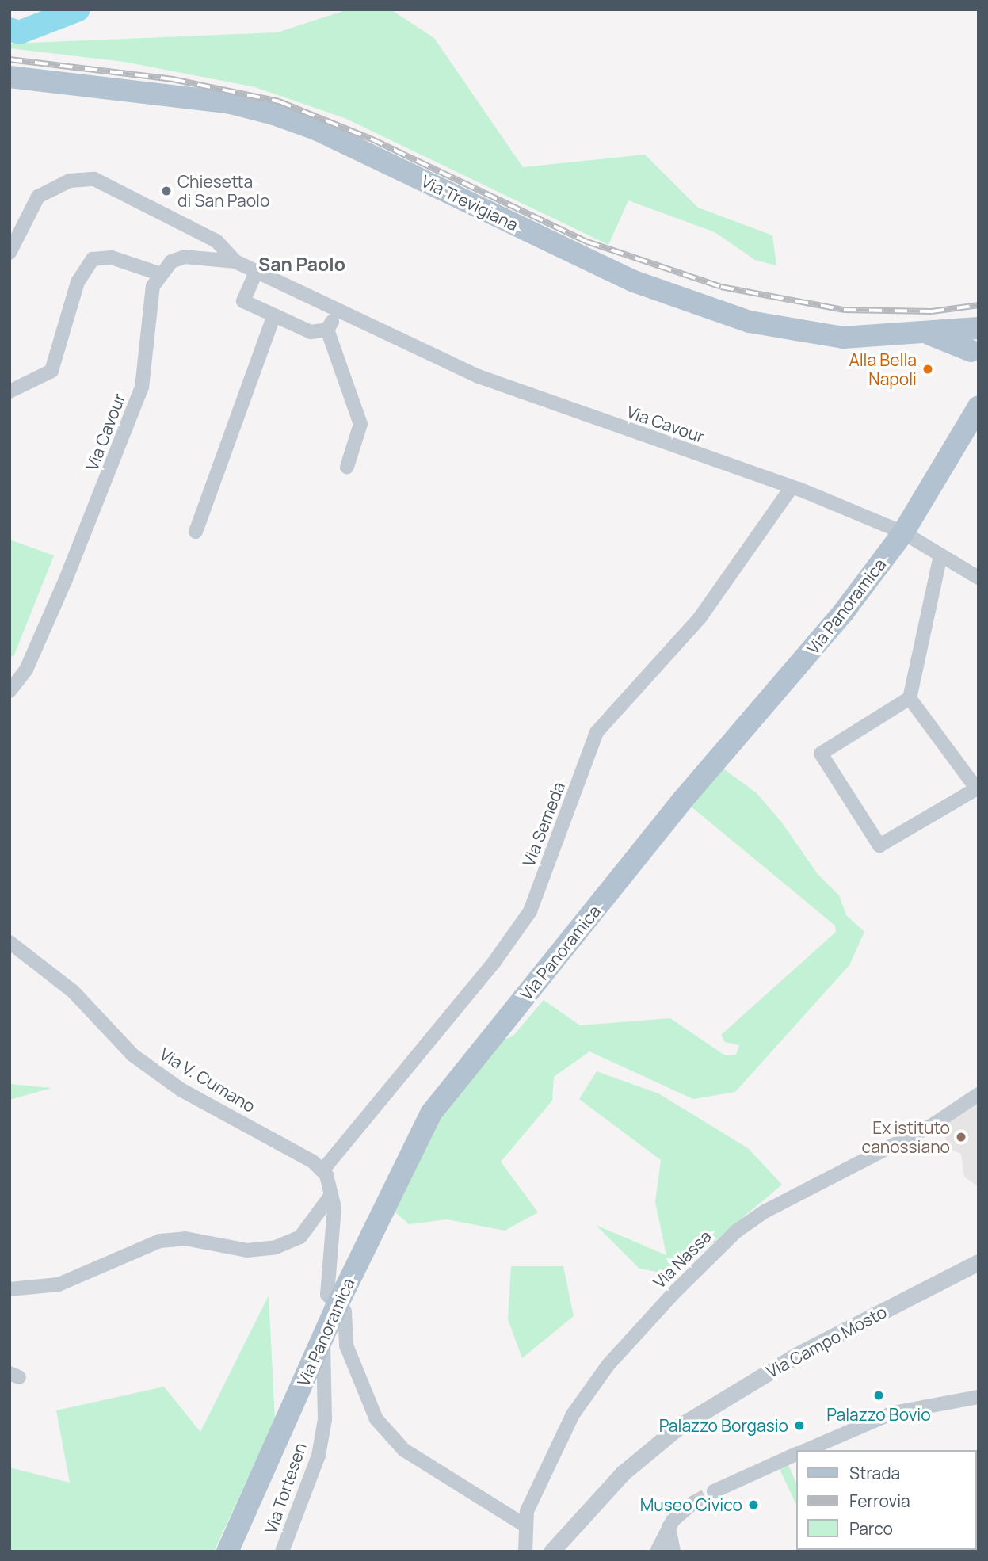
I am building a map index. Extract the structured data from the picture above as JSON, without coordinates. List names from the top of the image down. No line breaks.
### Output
{"streets":{"main road":["Via Trevigiana","Via Panoramica"],"street":["Via Cavour","Via Semeda","Via V. Cumano","Via Nassa","Via Campo Mosto","Via Tortesen"]},"crossings":[["Via Cavour","Via Panoramica"],["Via Cavour","Via Semeda"],["Via Panoramica","Via Tortesen"],["Via Semeda","Via V. Cumano"]],"districts":["San Paolo"],"places":["Chiesetta di San Paolo","Alla Bella Napoli","Ex istituto canossiano","Palazzo Bovio","Palazzo Borgasio","Museo Civico"],"legend":["Strada","Ferrovia","Parco"]}
